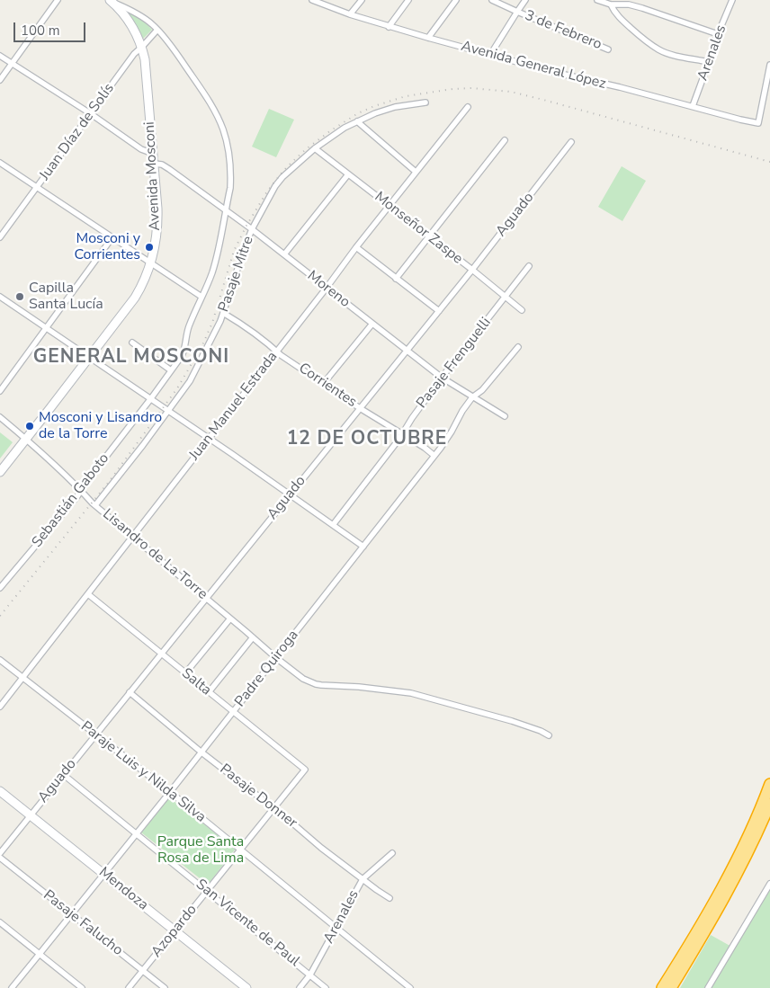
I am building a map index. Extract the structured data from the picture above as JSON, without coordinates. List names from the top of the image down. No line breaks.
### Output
{"streets":{"street":["3 de Febrero","Arenales","Avenida General López","Juan Díaz de Solís","Avenida Mosconi","Aguado","Monseñor Zaspe","Pasaje Mitre","Moreno","Pasaje Frenguelli","Corrientes","Juan Manuel Estrada","Sebastián Gaboto","Lisandro de La Torre","Padre Quiroga","Salta","Paraje Luis y Nilda Silva","Pasaje Donner","Mendoza","Pasaje Falucho","San Vicente de Paul","Azopardo"]},"crossings":[["Arenales","Avenida General López"],["Arenales","Paraje Luis y Nilda Silva"],["Arenales","Pasaje Donner"],["Arenales","San Vicente de Paul"],["Juan Díaz de Solís","Avenida Mosconi"],["Juan Díaz de Solís","Sebastián Gaboto"],["Avenida Mosconi","Moreno"],["Avenida Mosconi","Sebastián Gaboto"],["Avenida Mosconi","Lisandro de La Torre"],["Aguado","Monseñor Zaspe"],["Aguado","Moreno"],["Aguado","Corrientes"],["Aguado","Lisandro de La Torre"],["Aguado","Salta"],["Aguado","Paraje Luis y Nilda Silva"],["Aguado","Pasaje Donner"],["Aguado","Mendoza"],["Aguado","San Vicente de Paul"],["Monseñor Zaspe","Pasaje Mitre"],["Monseñor Zaspe","Pasaje Frenguelli"],["Monseñor Zaspe","Juan Manuel Estrada"],["Pasaje Mitre","Moreno"],["Pasaje Mitre","Corrientes"],["Pasaje Mitre","Lisandro de La Torre"],["Moreno","Pasaje Frenguelli"],["Moreno","Juan Manuel Estrada"],["Moreno","Sebastián Gaboto"],["Moreno","Padre Quiroga"],["Pasaje Frenguelli","Corrientes"],["Corrientes","Juan Manuel Estrada"],["Corrientes","Padre Quiroga"],["Juan Manuel Estrada","Lisandro de La Torre"],["Juan Manuel Estrada","Salta"],["Juan Manuel Estrada","Paraje Luis y Nilda Silva"],["Sebastián Gaboto","Lisandro de La Torre"],["Lisandro de La Torre","Padre Quiroga"],["Padre Quiroga","Salta"],["Padre Quiroga","Paraje Luis y Nilda Silva"],["Padre Quiroga","Pasaje Donner"],["Padre Quiroga","Mendoza"],["Padre Quiroga","Pasaje Falucho"],["Padre Quiroga","San Vicente de Paul"],["Salta","Azopardo"],["Paraje Luis y Nilda Silva","Azopardo"],["Pasaje Donner","Azopardo"],["Mendoza","Azopardo"],["Pasaje Falucho","Azopardo"],["San Vicente de Paul","Azopardo"]],"districts":["GENERAL MOSCONI","12 DE OCTUBRE"],"parks":["Parque Santa Rosa de Lima"],"places":["Mosconi y Corrientes","Capilla Santa Lucía","Mosconi y Lisandro de la Torre"],"scale_bar":"100 m"}
